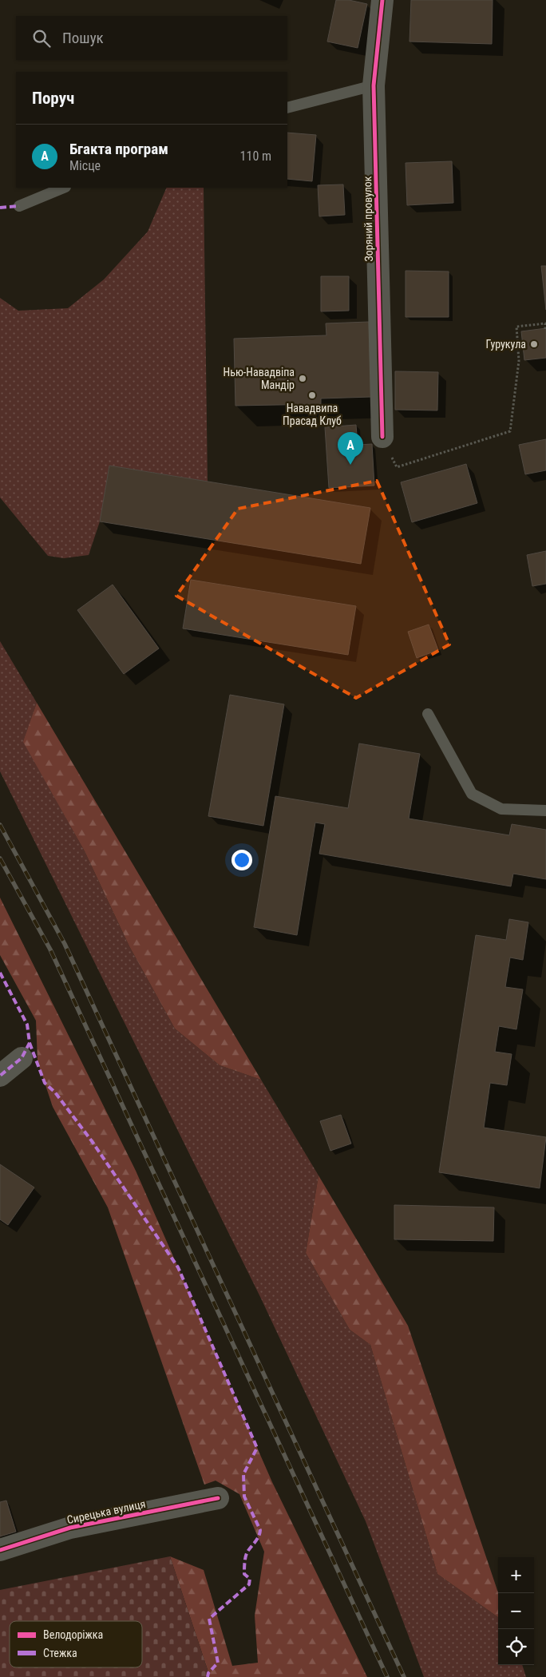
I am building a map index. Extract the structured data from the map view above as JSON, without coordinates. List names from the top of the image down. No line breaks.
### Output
{"streets":{"street":["Зоряний провулок","Сирецька вулиця"]},"places":["Гурукула","Нью-Навадвіпа Мандір","Навадвипа Прасад Клуб"],"legend":["Велодоріжка","Стежка"],"page":{"search":"Пошук","heading":"Поруч","list":[{"mark":"A","name":"Бгакта програм","note":"Місце","value":"110 m"}],"pins":"A","map_buttons":["+","−"]}}
